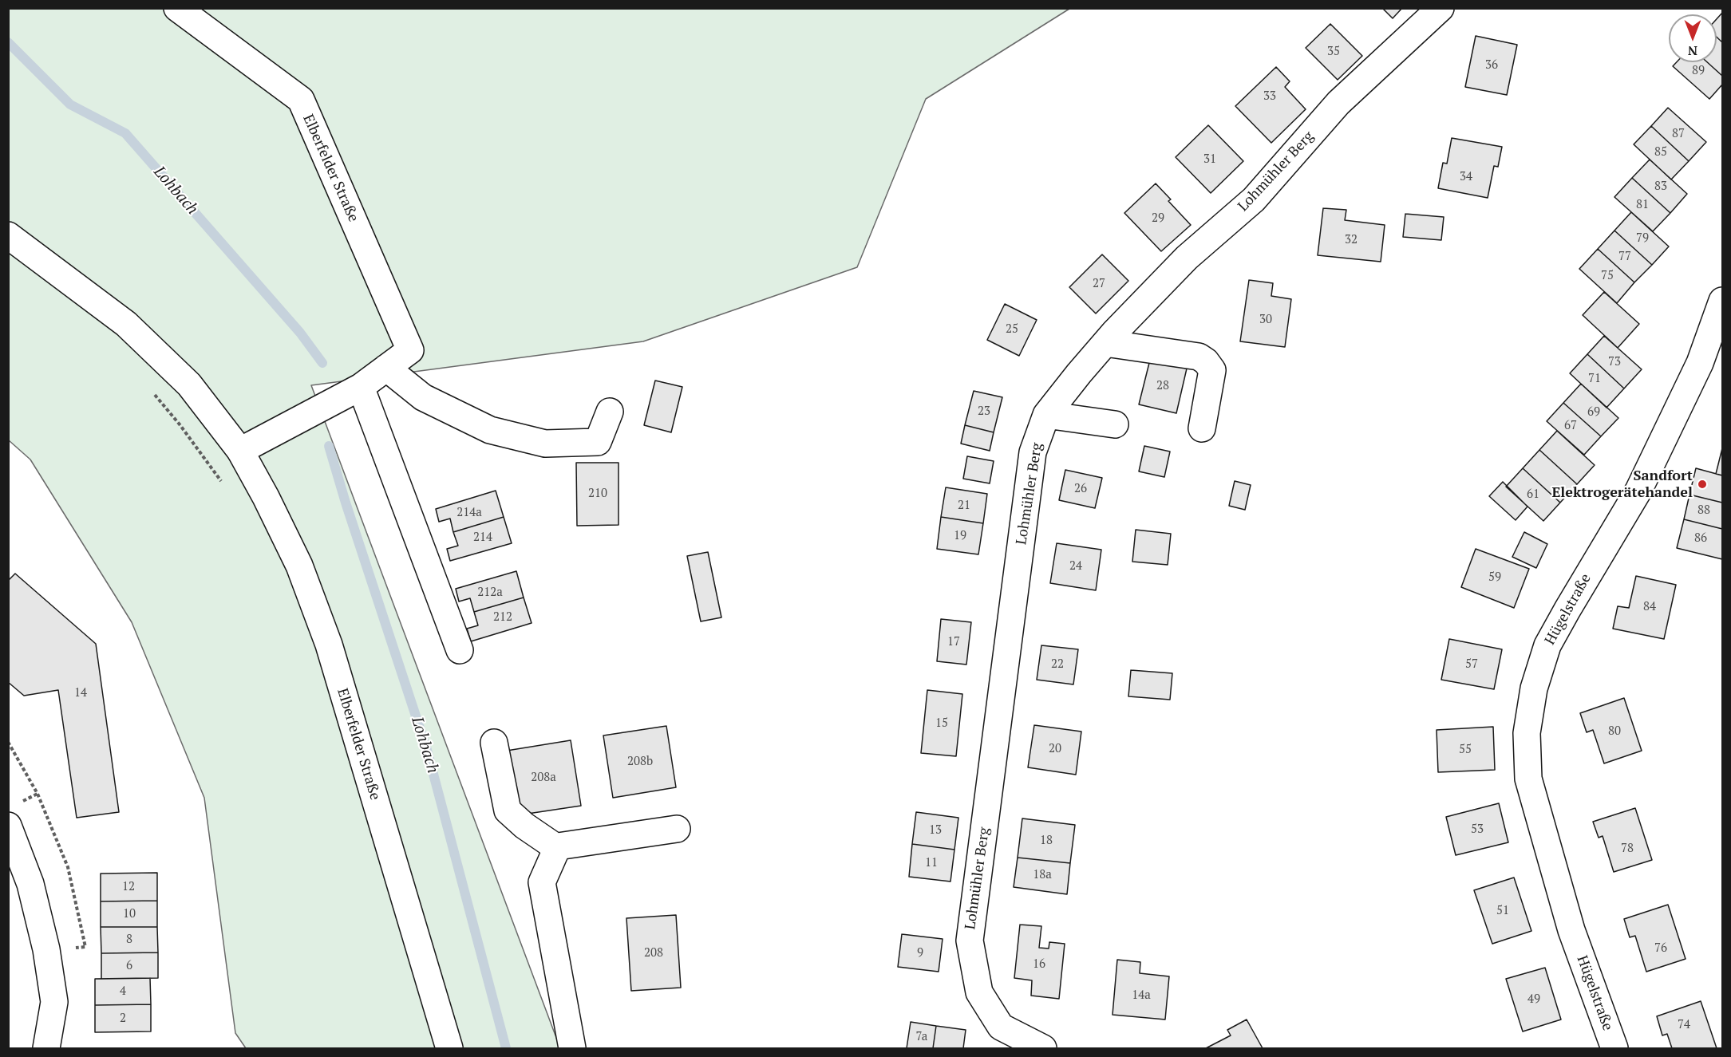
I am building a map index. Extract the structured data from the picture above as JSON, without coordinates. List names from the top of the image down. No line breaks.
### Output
{"streets":{"street":["Elberfelder Straße","Lohmühler Berg","Hügelstraße"]},"water":["Lohbach"],"places":["Sandfort Elektrogerätehandel"],"house_numbers":["35","36","89","33","87","85","31","34","83","81","29","79","32","77","75","27","30","25","73","71","28","23","69","67","26","210","61","21","88","214a","19","214","86","24","59","212a","84","212","17","22","57","14","15","80","20","55","208b","208a","53","13","18","78","11","18a","12","51","10","8","76","208","9","16","6","4","14a","49","2","74","7a"],"north":"bottom"}
